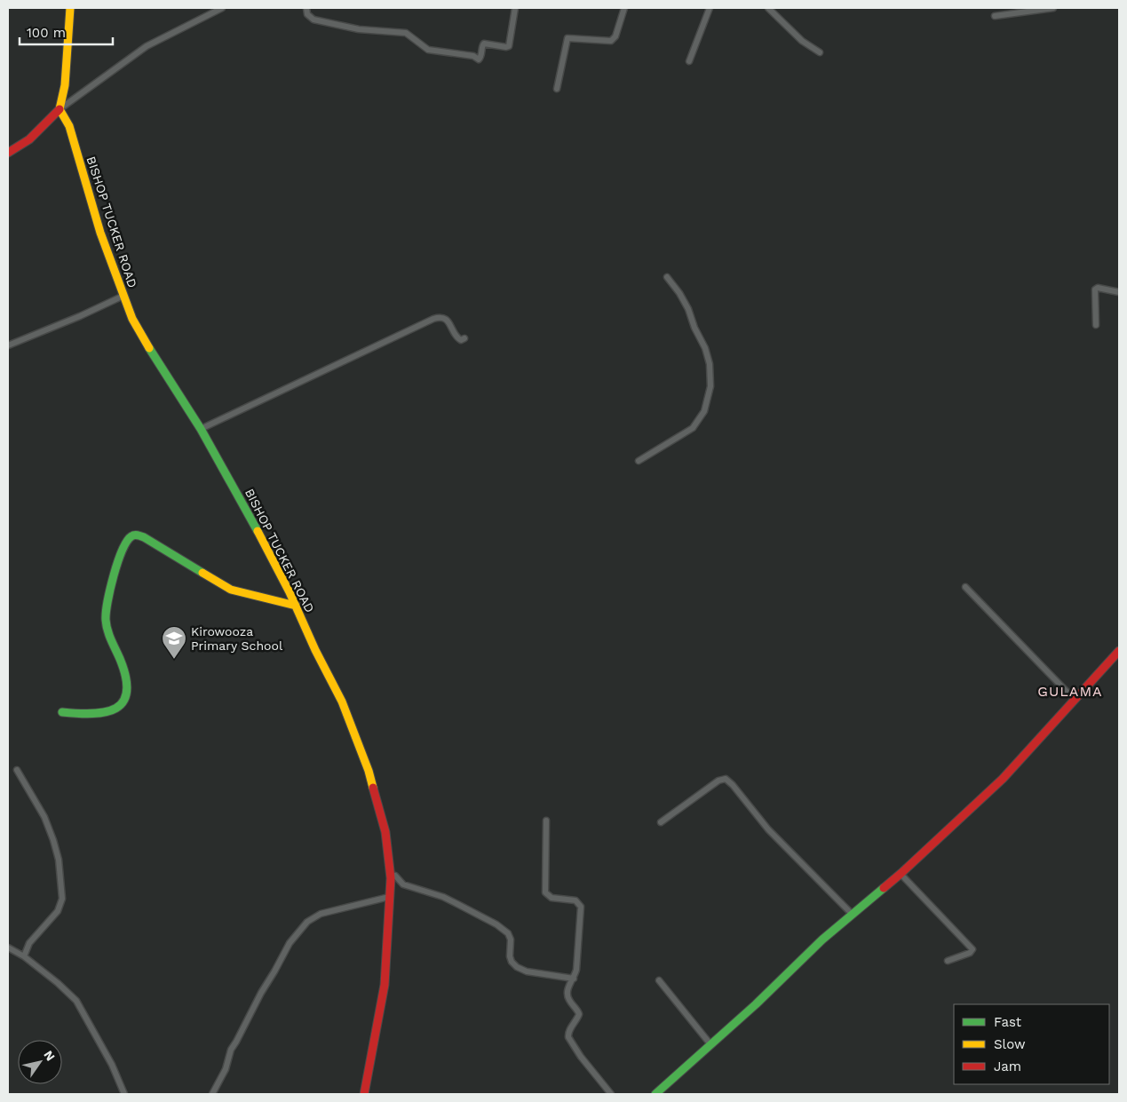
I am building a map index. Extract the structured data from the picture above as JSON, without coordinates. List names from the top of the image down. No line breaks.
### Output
{"streets":{"main road":["BISHOP TUCKER ROAD"]},"districts":["GULAMA"],"places":{"school or university":["Kirowooza Primary School"]},"legend":["Fast","Slow","Jam"],"scale_bar":"100 m","north":"top right"}
